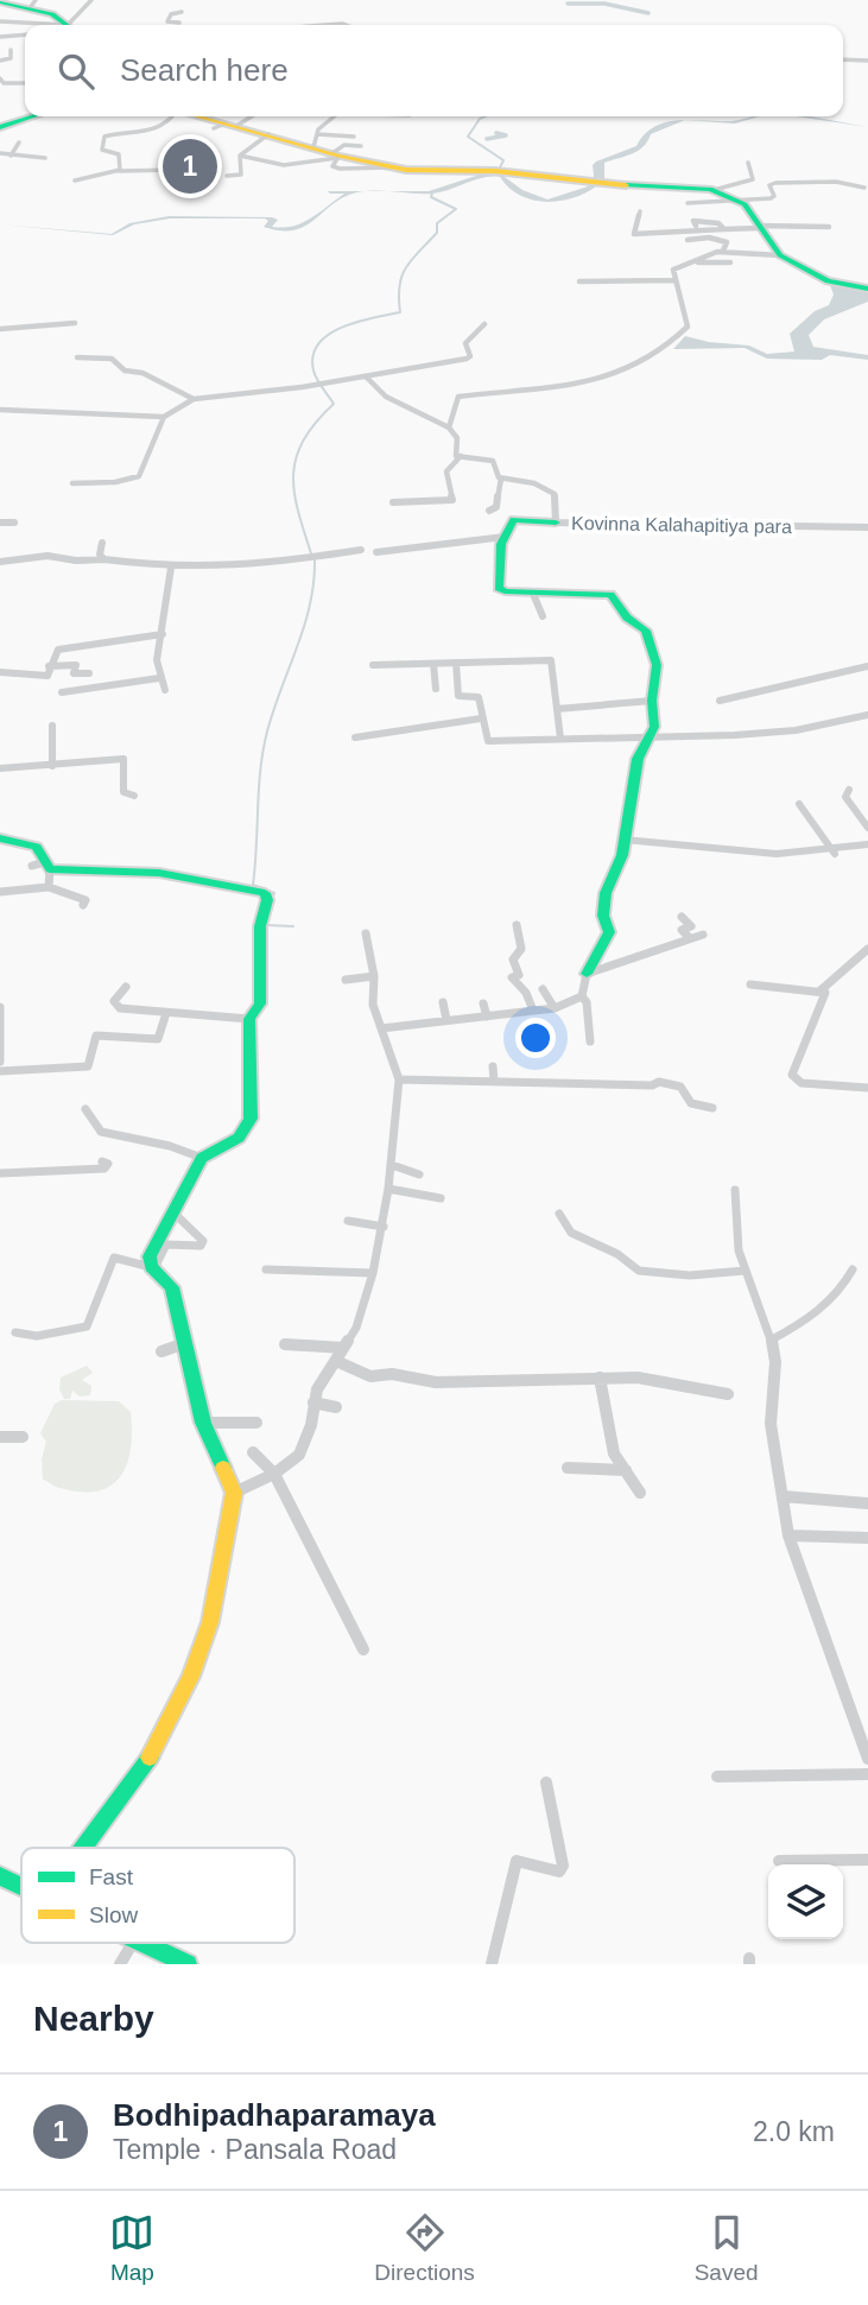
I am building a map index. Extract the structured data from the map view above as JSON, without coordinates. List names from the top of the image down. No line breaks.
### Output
{"streets":{"street":["Kovinna Kalahapitiya para"]},"legend":["Fast","Slow"],"page":{"search":"Search here","pins":"1","heading":"Nearby","list":[{"mark":"1","name":"Bodhipadhaparamaya","note":"Temple · Pansala Road","value":"2.0 km"}],"nav":["Map","Directions","Saved"]}}
